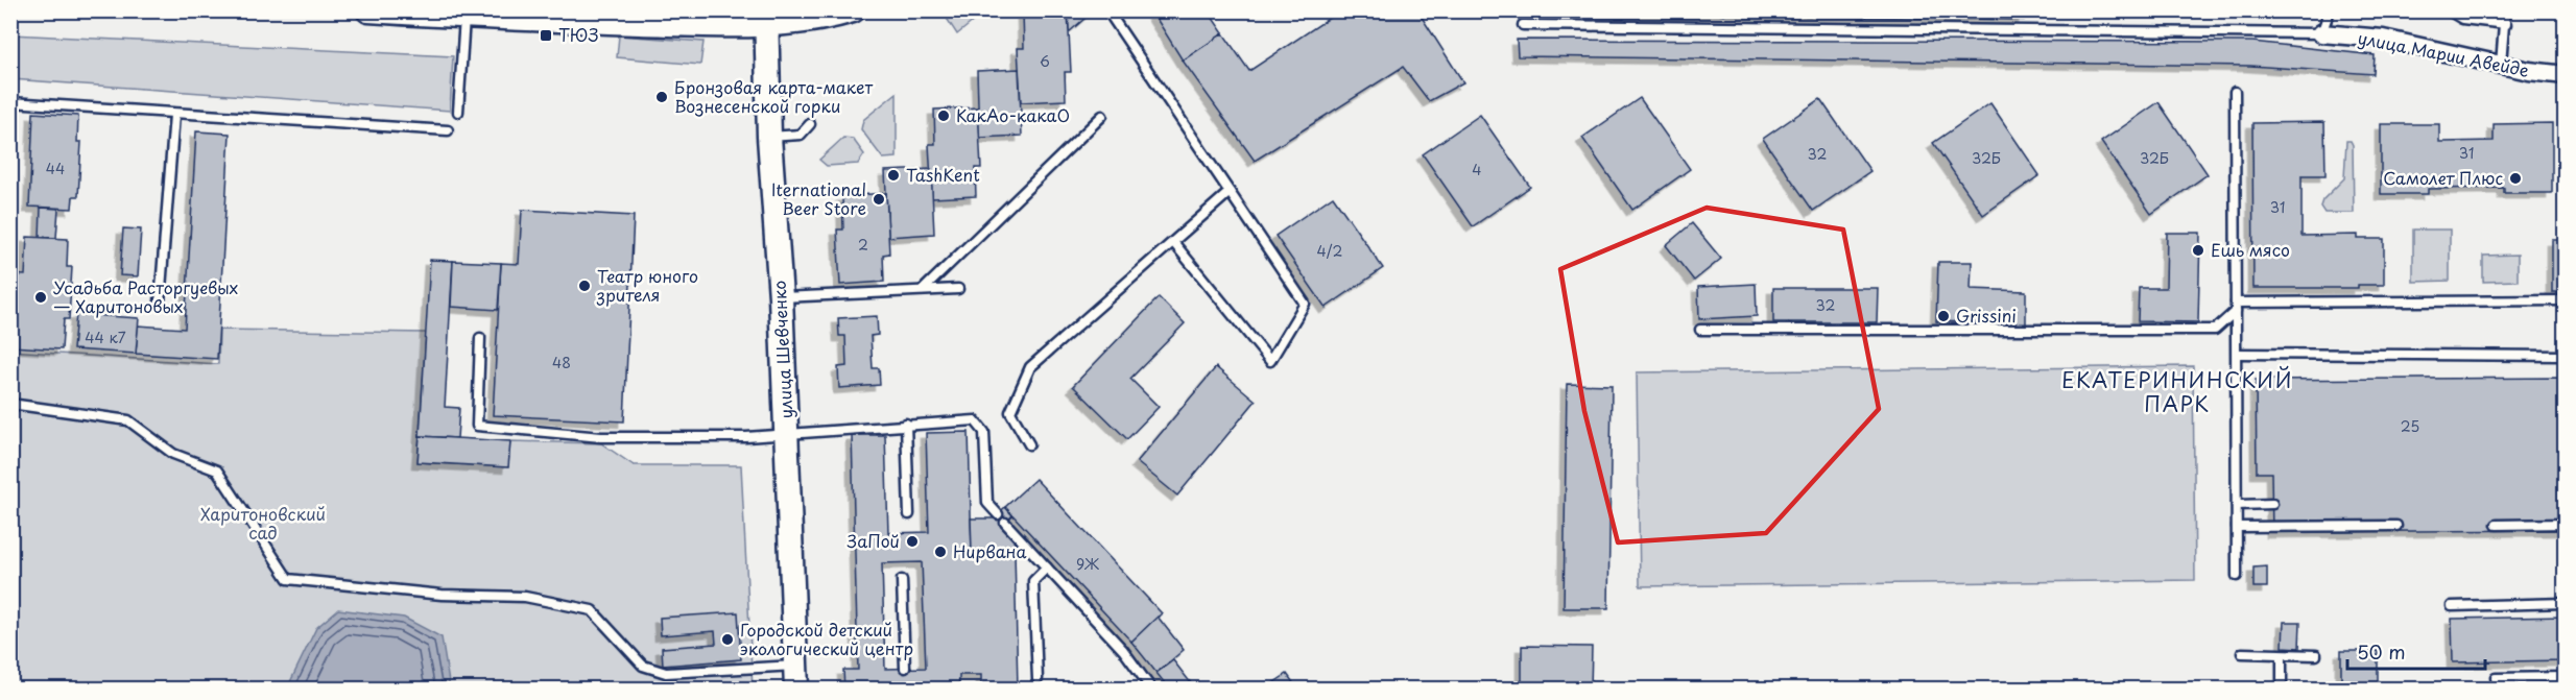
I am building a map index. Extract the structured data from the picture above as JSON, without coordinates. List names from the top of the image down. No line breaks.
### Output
{"streets":{"main road":["улица Шевченко"],"street":["улица Марии Авейде"]},"districts":["ЕКАТЕРИНИНСКИЙ ПАРК"],"parks":["Харитоновский сад"],"places":{"transit":["ТЮЗ"],"other":["Бронзовая карта-макет Вознесенской горки","КакАо-какаО","TashKent","Самолет Плюс","Iternational Beer Store","Ешь мясо","Театр юного зрителя","Усадьба Расторгуевых — Харитоновых","Grissini","ЗаПой","Нирвана","Городской детский экологический центр"]},"house_numbers":["6","31","32","32Б","32Б","44","4","31","2","4/2","32","44 к7","48","25","9Ж"],"scale_bar":"50 m"}
